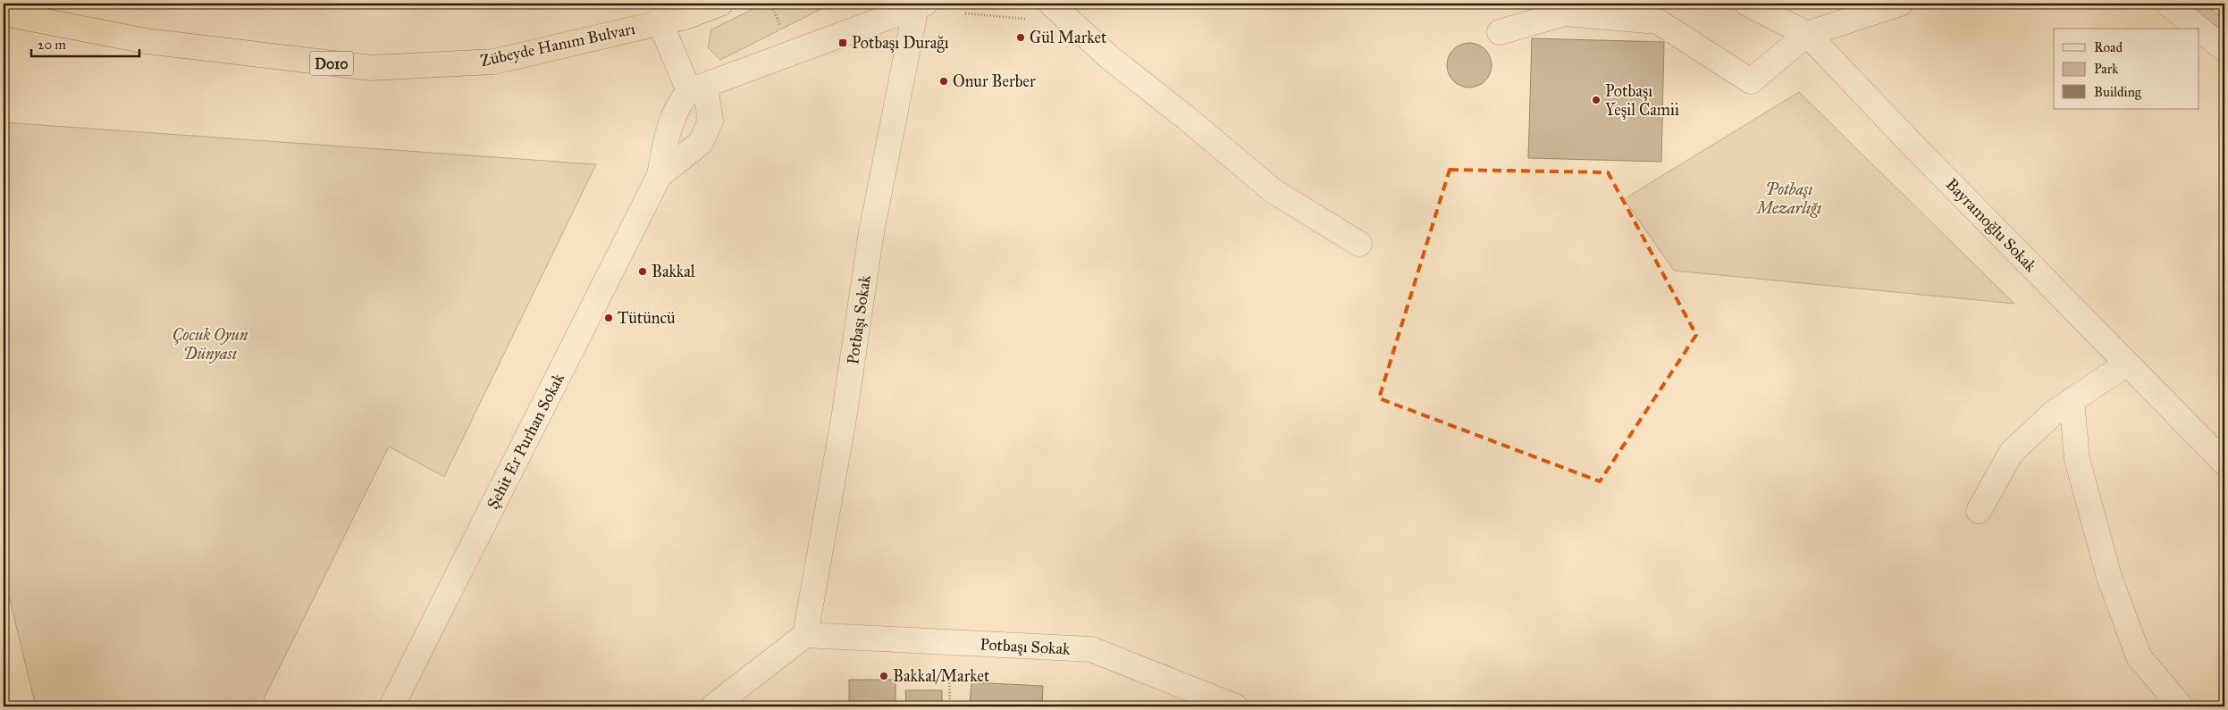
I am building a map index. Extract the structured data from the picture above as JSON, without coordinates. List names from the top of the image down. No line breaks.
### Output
{"streets":{"highway":["Zübeyde Hanım Bulvarı","D010"],"street":["Bayramoğlu Sokak","Potbaşı Sokak","Şehit Er Purhan Sokak"]},"parks":["Potbaşı Mezarlığı","Çocuk Oyun Dünyası"],"places":{"other":["Gül Market","Onur Berber","Potbaşı Yeşil Camii","Bakkal","Tütüncü","Bakkal/Market"],"transit":["Potbaşı Durağı"]},"legend":["Road","Park","Building"],"scale_bar":"20 m"}
